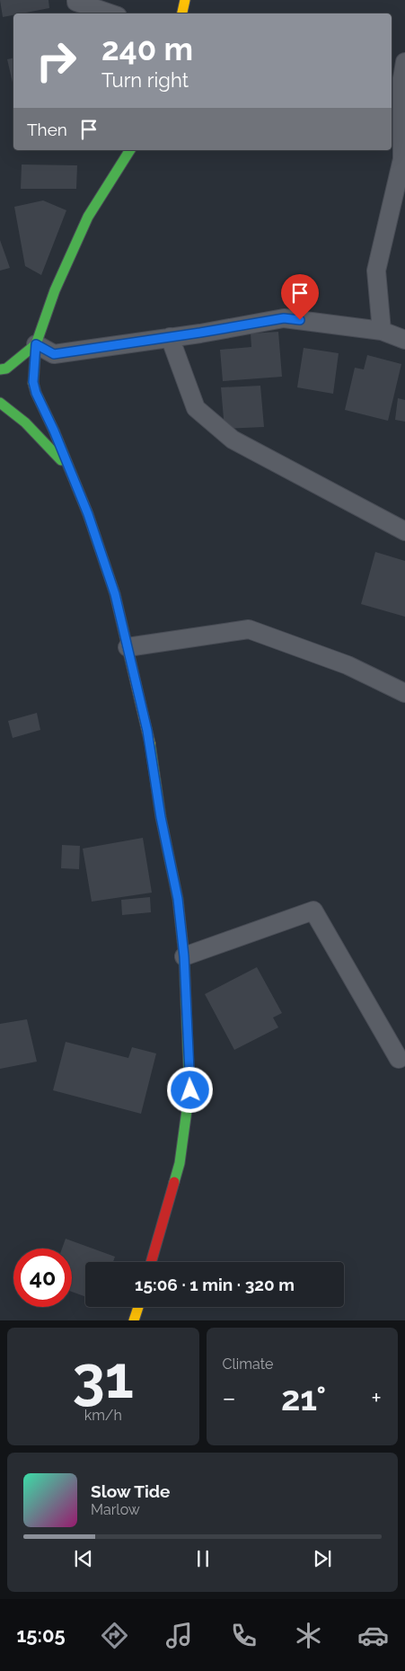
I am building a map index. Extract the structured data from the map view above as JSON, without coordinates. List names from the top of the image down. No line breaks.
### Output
{"page":{"turn":["240 m","Turn right"],"then":"Then","limit":"40","trip":"15:06 · 1 min · 320 m","tile":[["31","km/h"],"Climate"],"heat":["−","21°","+"],"song":["Slow Tide","Marlow"],"tabs":"15:05"}}
